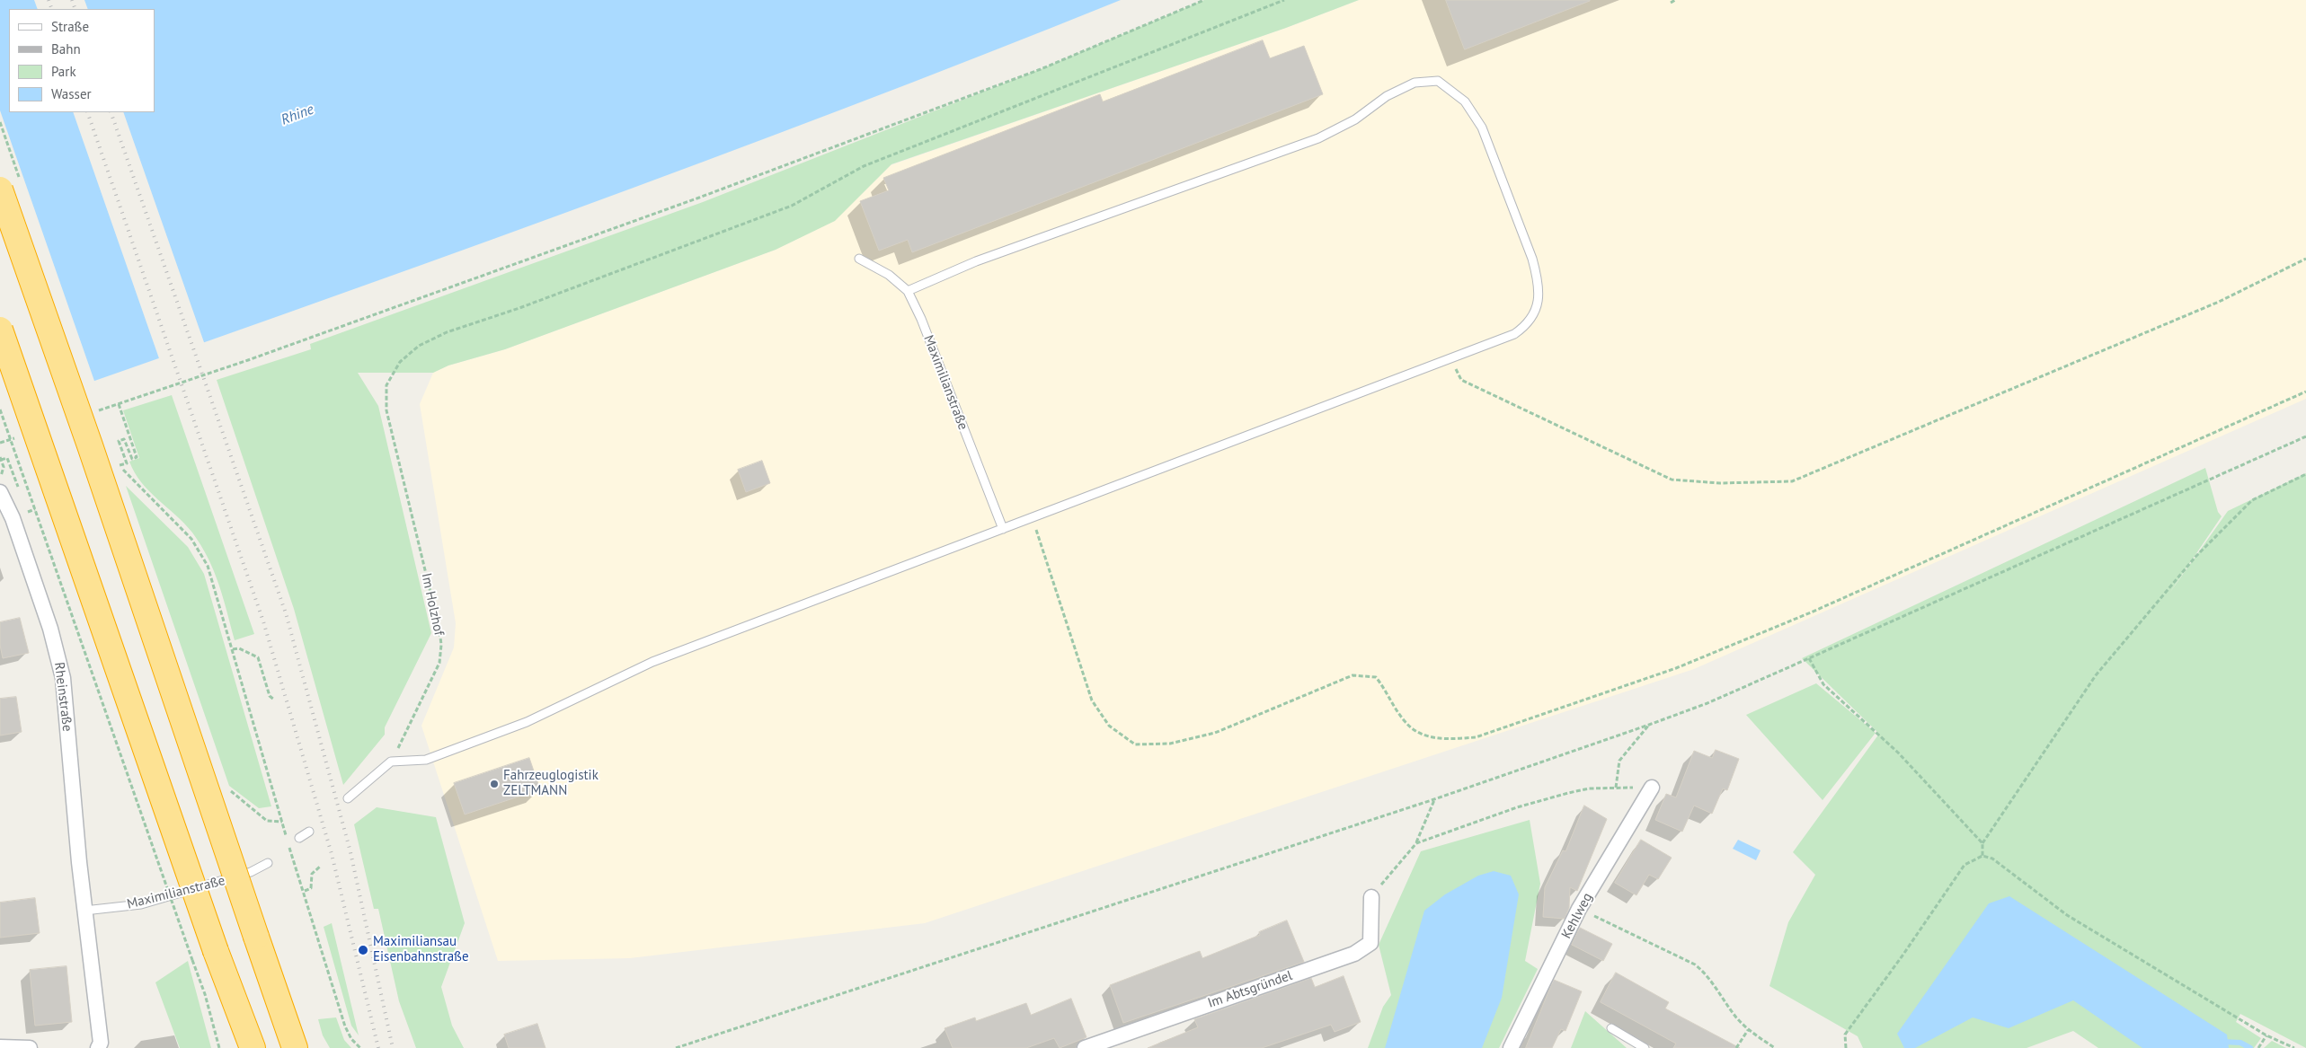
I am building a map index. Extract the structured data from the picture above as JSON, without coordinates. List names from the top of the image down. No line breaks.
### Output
{"streets":{"street":["Rheinstraße","Kehlweg","Im Abtsgründel"],"lane":["Maximilianstraße"],"path":["Im Holzhof"]},"crossings":[["Maximilianstraße","Rheinstraße"]],"water":["Rhine"],"places":["Fahrzeuglogistik ZELTMANN","Maximiliansau Eisenbahnstraße"],"legend":["Straße","Bahn","Park","Wasser"]}
